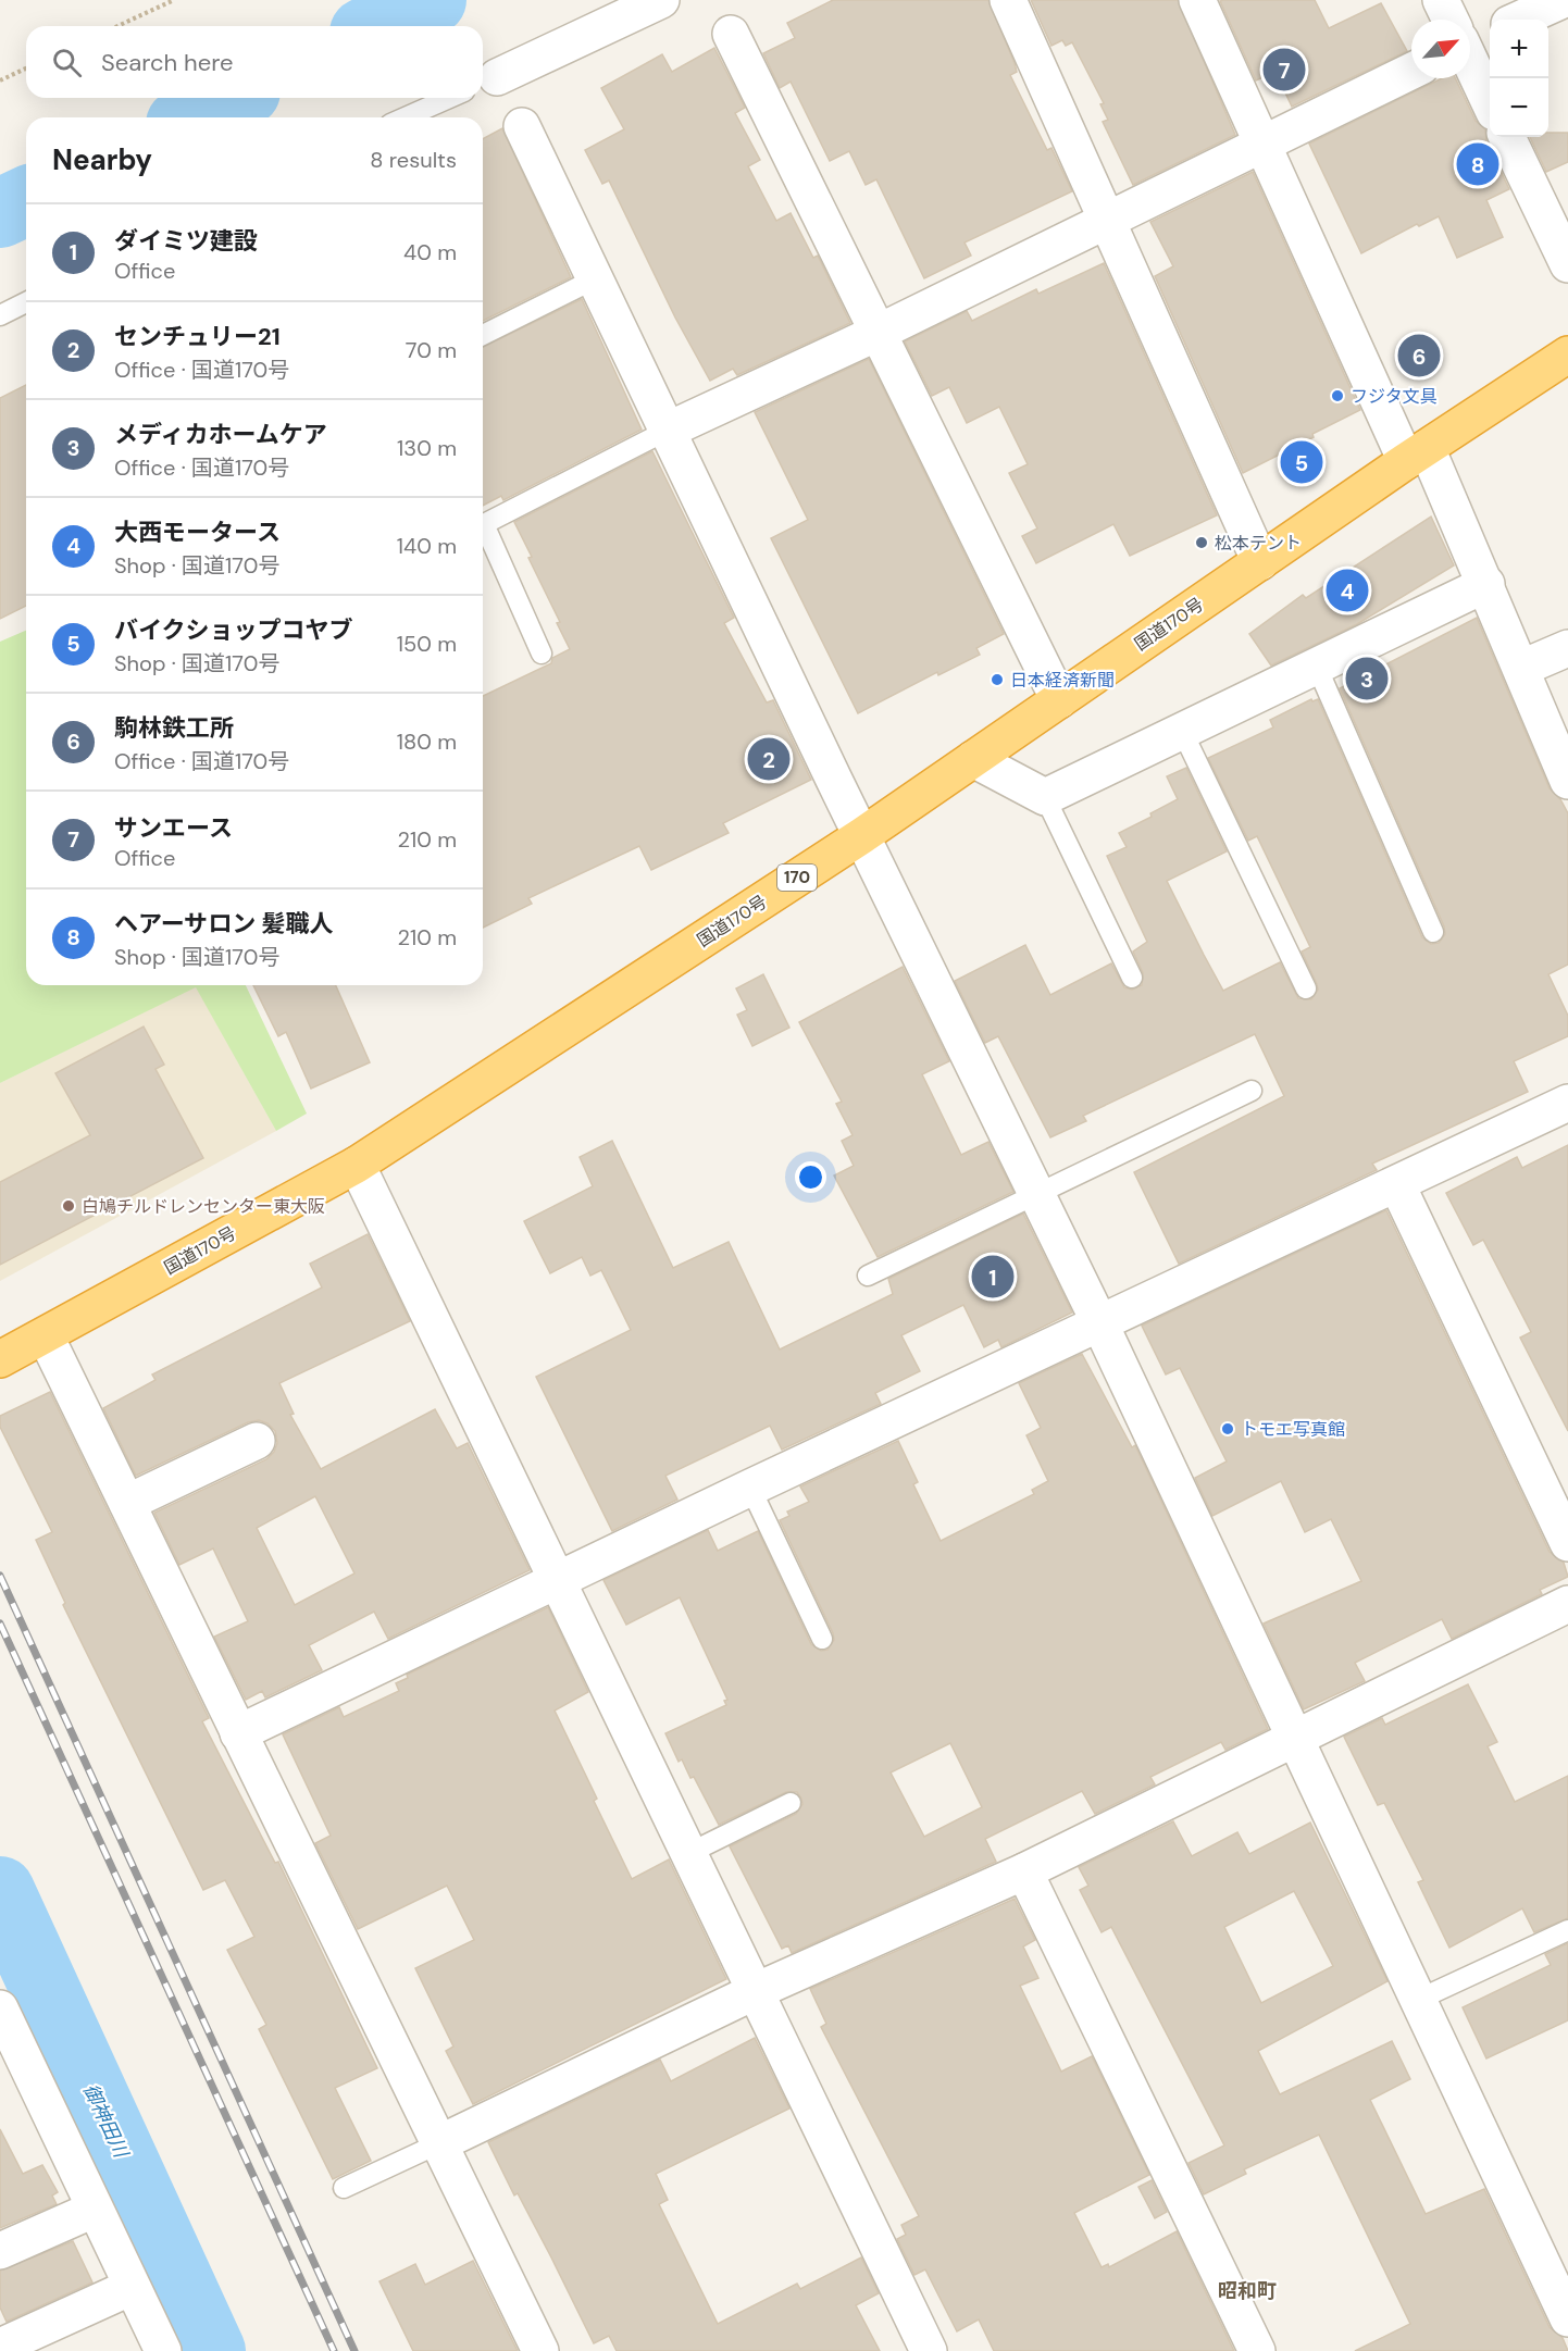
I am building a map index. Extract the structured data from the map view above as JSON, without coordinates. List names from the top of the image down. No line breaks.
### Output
{"streets":{"highway":["国道170号","170"]},"districts":["昭和町"],"water":["御神田川"],"places":["フジタ文具","松本テント","日本経済新聞","白鳩チルドレンセンター東大阪","トモエ写真館"],"north":"top right","page":{"map_buttons":["+","−"],"search":"Search here","pins":["7","8","6","5","4","3","2","1"],"heading":["Nearby","8 results"],"list":[{"mark":"1","name":"ダイミツ建設","note":"Office","value":"40 m"},{"mark":"2","name":"センチュリー21","note":"Office · 国道170号","value":"70 m"},{"mark":"3","name":"メディカホームケア","note":"Office · 国道170号","value":"130 m"},{"mark":"4","name":"大西モータース","note":"Shop · 国道170号","value":"140 m"},{"mark":"5","name":"バイクショップコヤブ","note":"Shop · 国道170号","value":"150 m"},{"mark":"6","name":"駒林鉄工所","note":"Office · 国道170号","value":"180 m"},{"mark":"7","name":"サンエース","note":"Office","value":"210 m"},{"mark":"8","name":"ヘアーサロン 髪職人","note":"Shop · 国道170号","value":"210 m"}]}}
